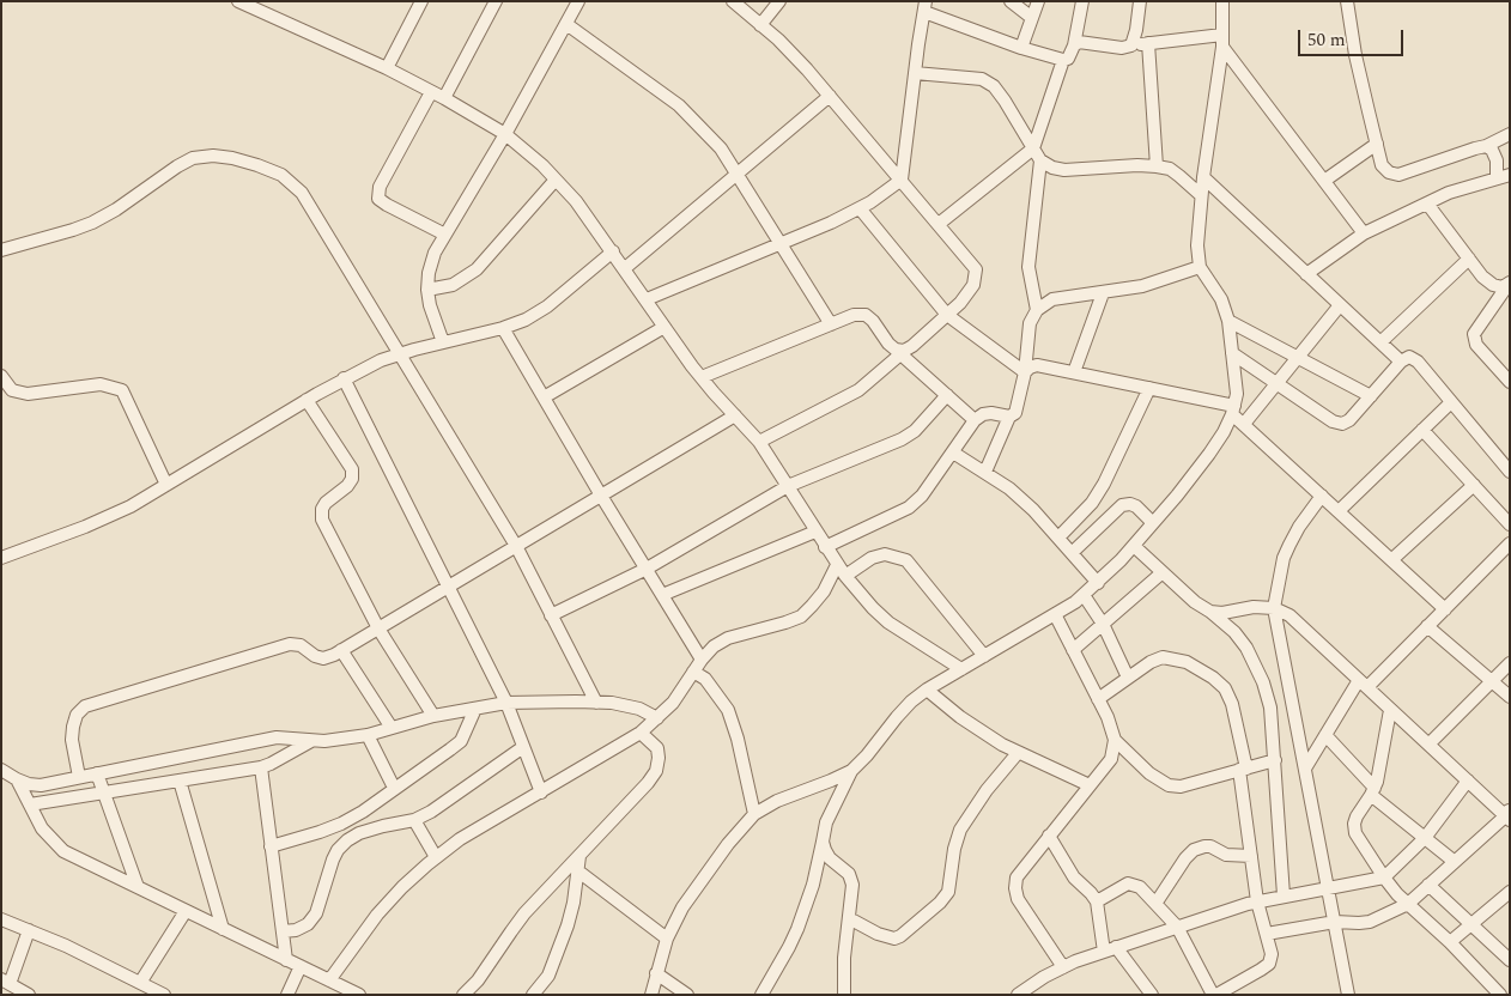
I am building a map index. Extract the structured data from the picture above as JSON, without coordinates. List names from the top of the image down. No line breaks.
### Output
{"scale_bar":"50 m"}
